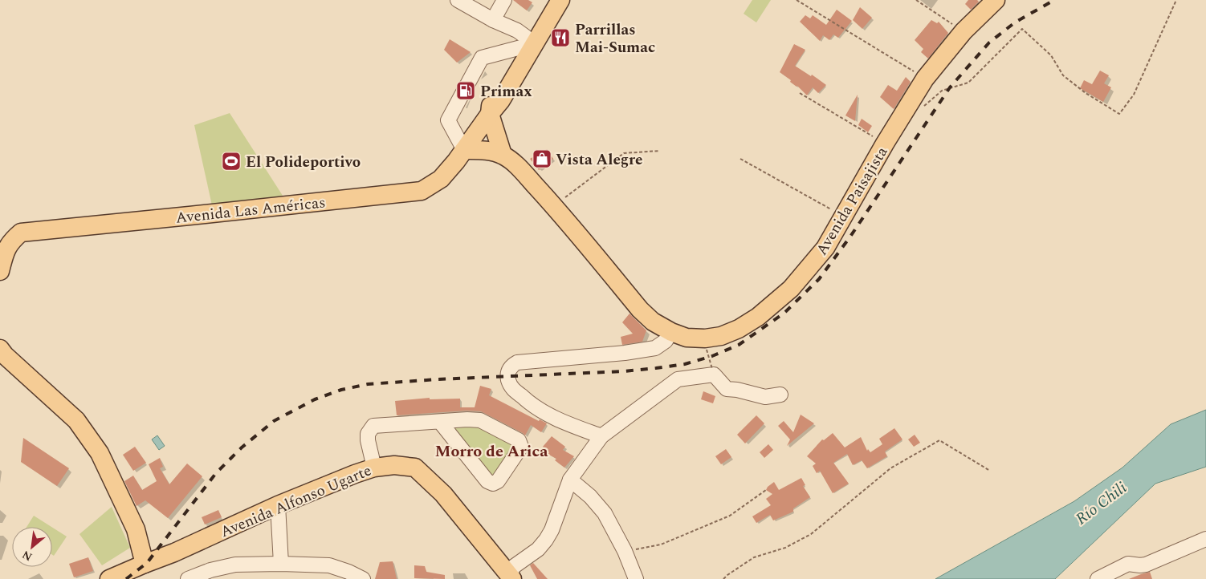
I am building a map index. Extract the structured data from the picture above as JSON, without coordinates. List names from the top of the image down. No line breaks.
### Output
{"streets":{"main road":["Avenida Paisajista","Avenida Las Américas","Avenida Alfonso Ugarte"]},"crossings":[["Avenida Paisajista","Avenida Las Américas"]],"districts":["Morro de Arica"],"water":["Río Chili"],"places":{"restaurant":["Parrillas Mai-Sumac"],"fuel station":["Primax"],"shop":["Vista Alegre"],"sports":["El Polideportivo"]},"north":"bottom left"}
